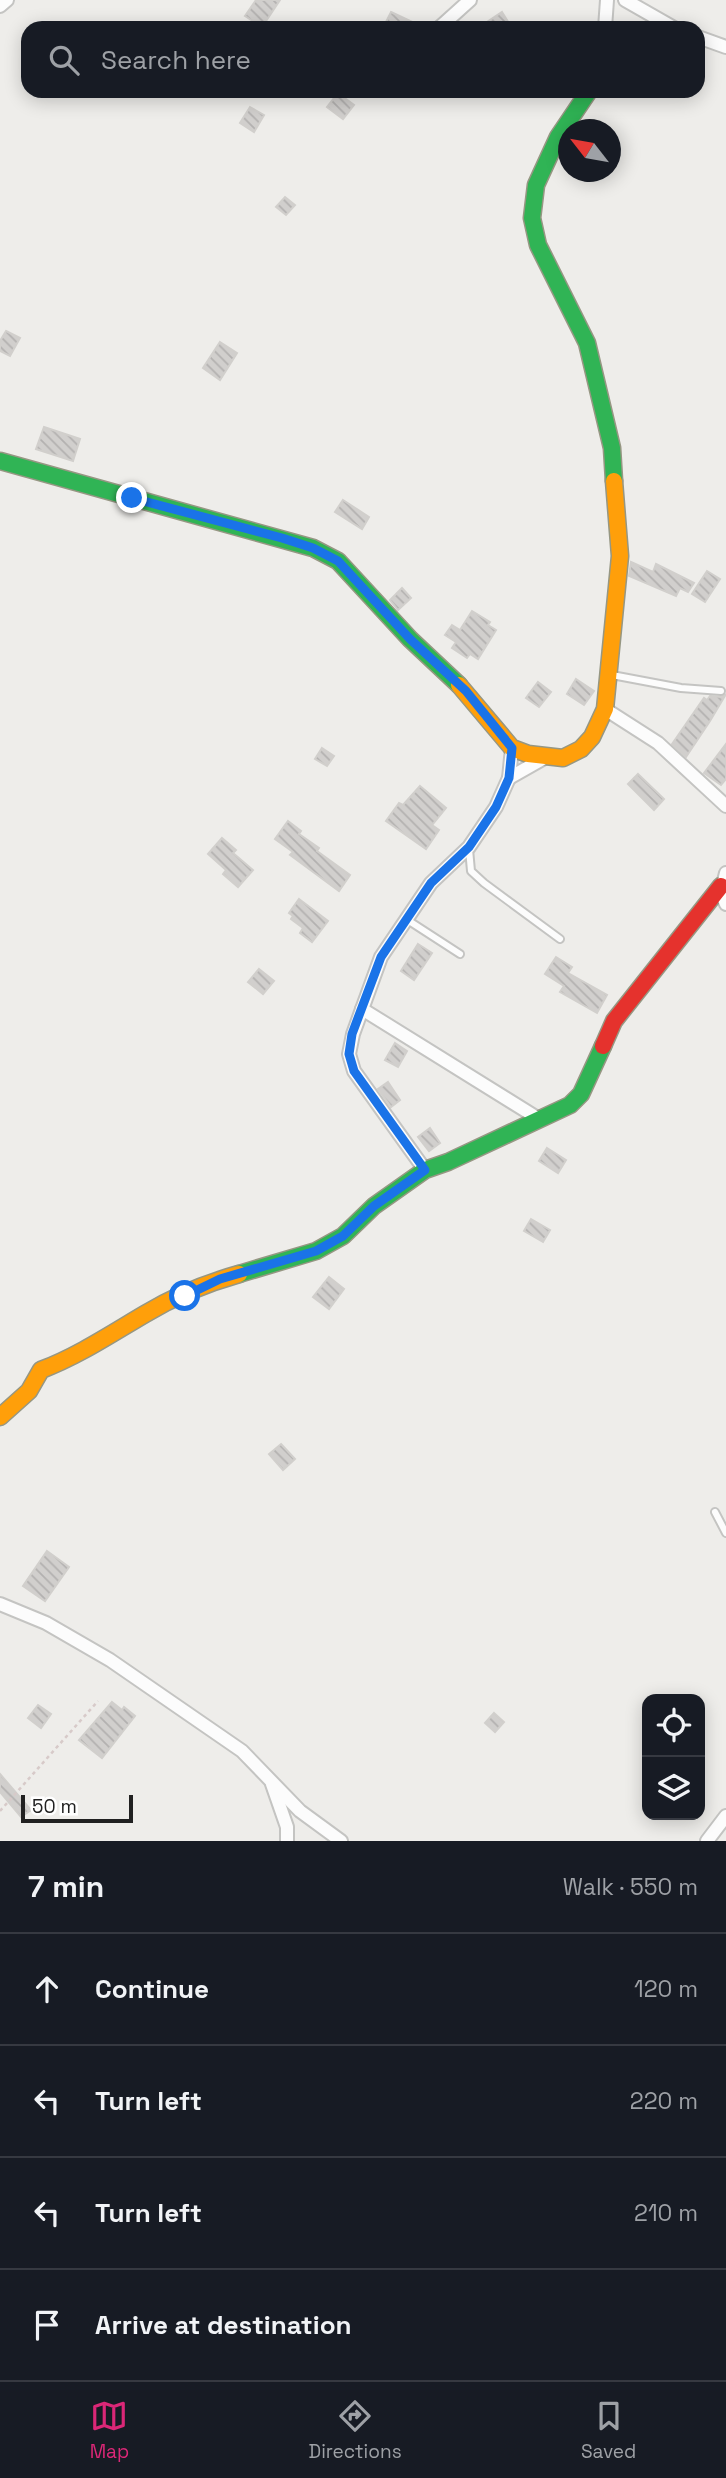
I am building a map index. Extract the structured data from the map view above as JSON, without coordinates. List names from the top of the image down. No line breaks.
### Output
{"scale_bar":"50 m","north":"top left","page":{"search":"Search here","scale":"50 m","heading":["7 min","Walk · 550 m"],"list":[["Continue","120 m"],["Turn left","220 m"],["Turn left","210 m"],"Arrive at destination"],"nav":["Map","Directions","Saved"]}}
